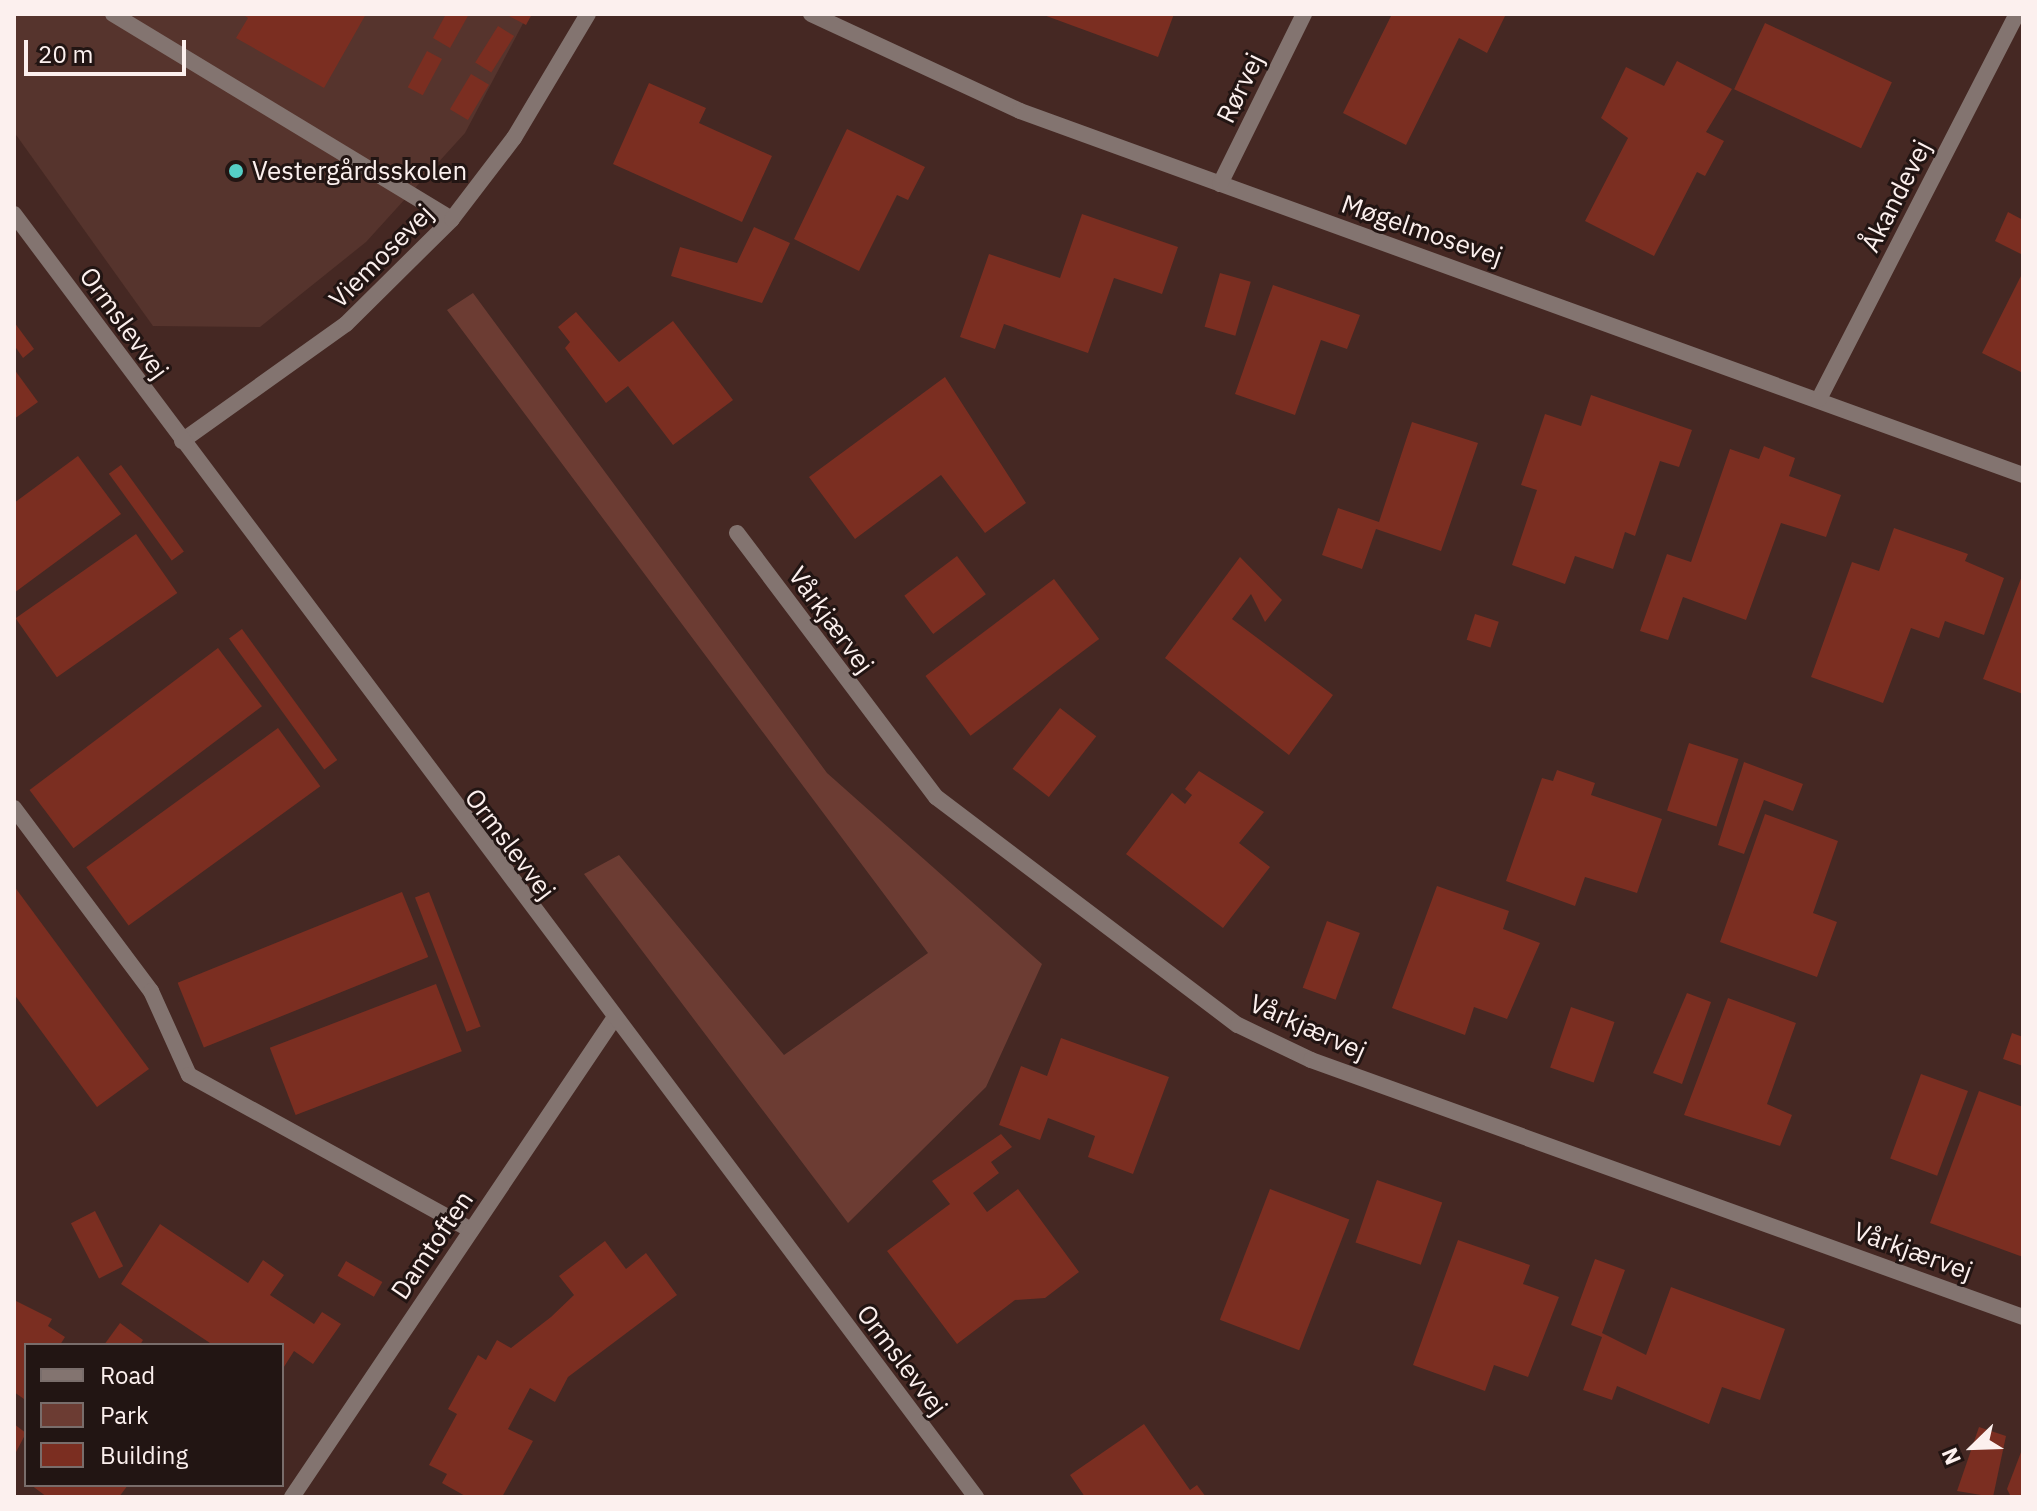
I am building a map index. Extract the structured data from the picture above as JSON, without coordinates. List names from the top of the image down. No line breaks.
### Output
{"streets":{"street":["Rørvej","Åkandevej","Møgelmosevej","Viemosevej","Ormslevvej","Vårkjærvej","Damtoften"]},"crossings":[["Rørvej","Møgelmosevej"],["Åkandevej","Møgelmosevej"],["Viemosevej","Ormslevvej"],["Ormslevvej","Damtoften"]],"places":["Vestergårdsskolen"],"legend":["Road","Park","Building"],"scale_bar":"20 m","north":"bottom left"}
